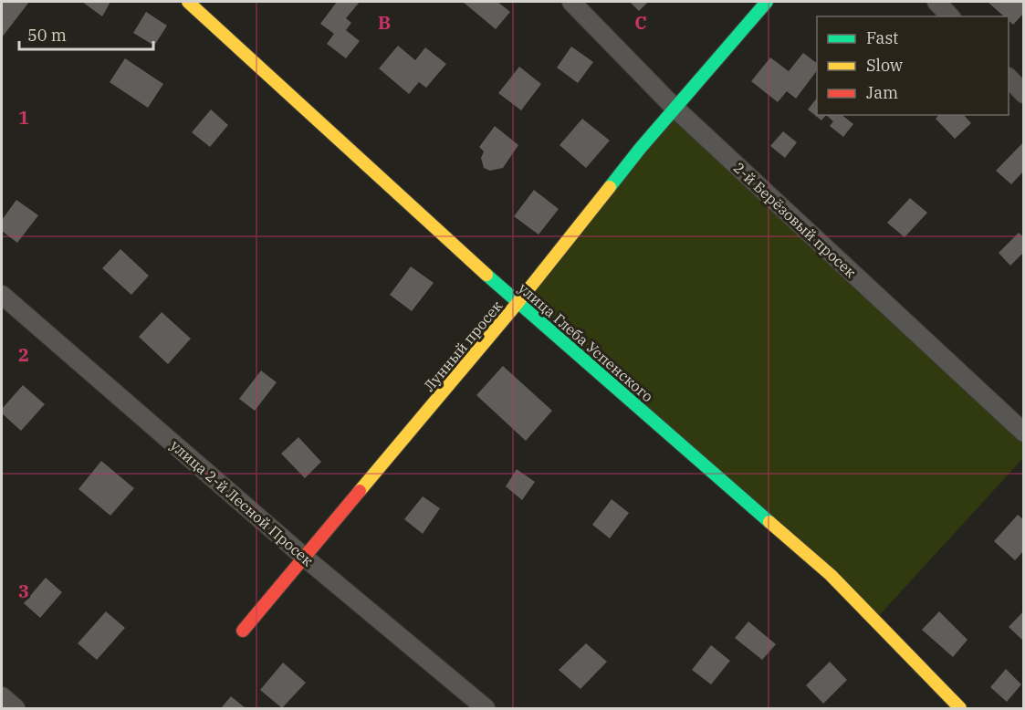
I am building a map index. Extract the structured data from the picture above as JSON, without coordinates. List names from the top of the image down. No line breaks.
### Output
{"streets":{"street":["2-й Берёзовый просек","улица Глеба Успенского","Лунный просек","улица 2-й Лесной Просек"]},"crossings":[["2-й Берёзовый просек","Лунный просек"],["улица Глеба Успенского","Лунный просек"],["Лунный просек","улица 2-й Лесной Просек"]],"legend":["Fast","Slow","Jam"],"scale_bar":"50 m","grid":{"columns":["B","C"],"rows":["1","2","3"]}}
